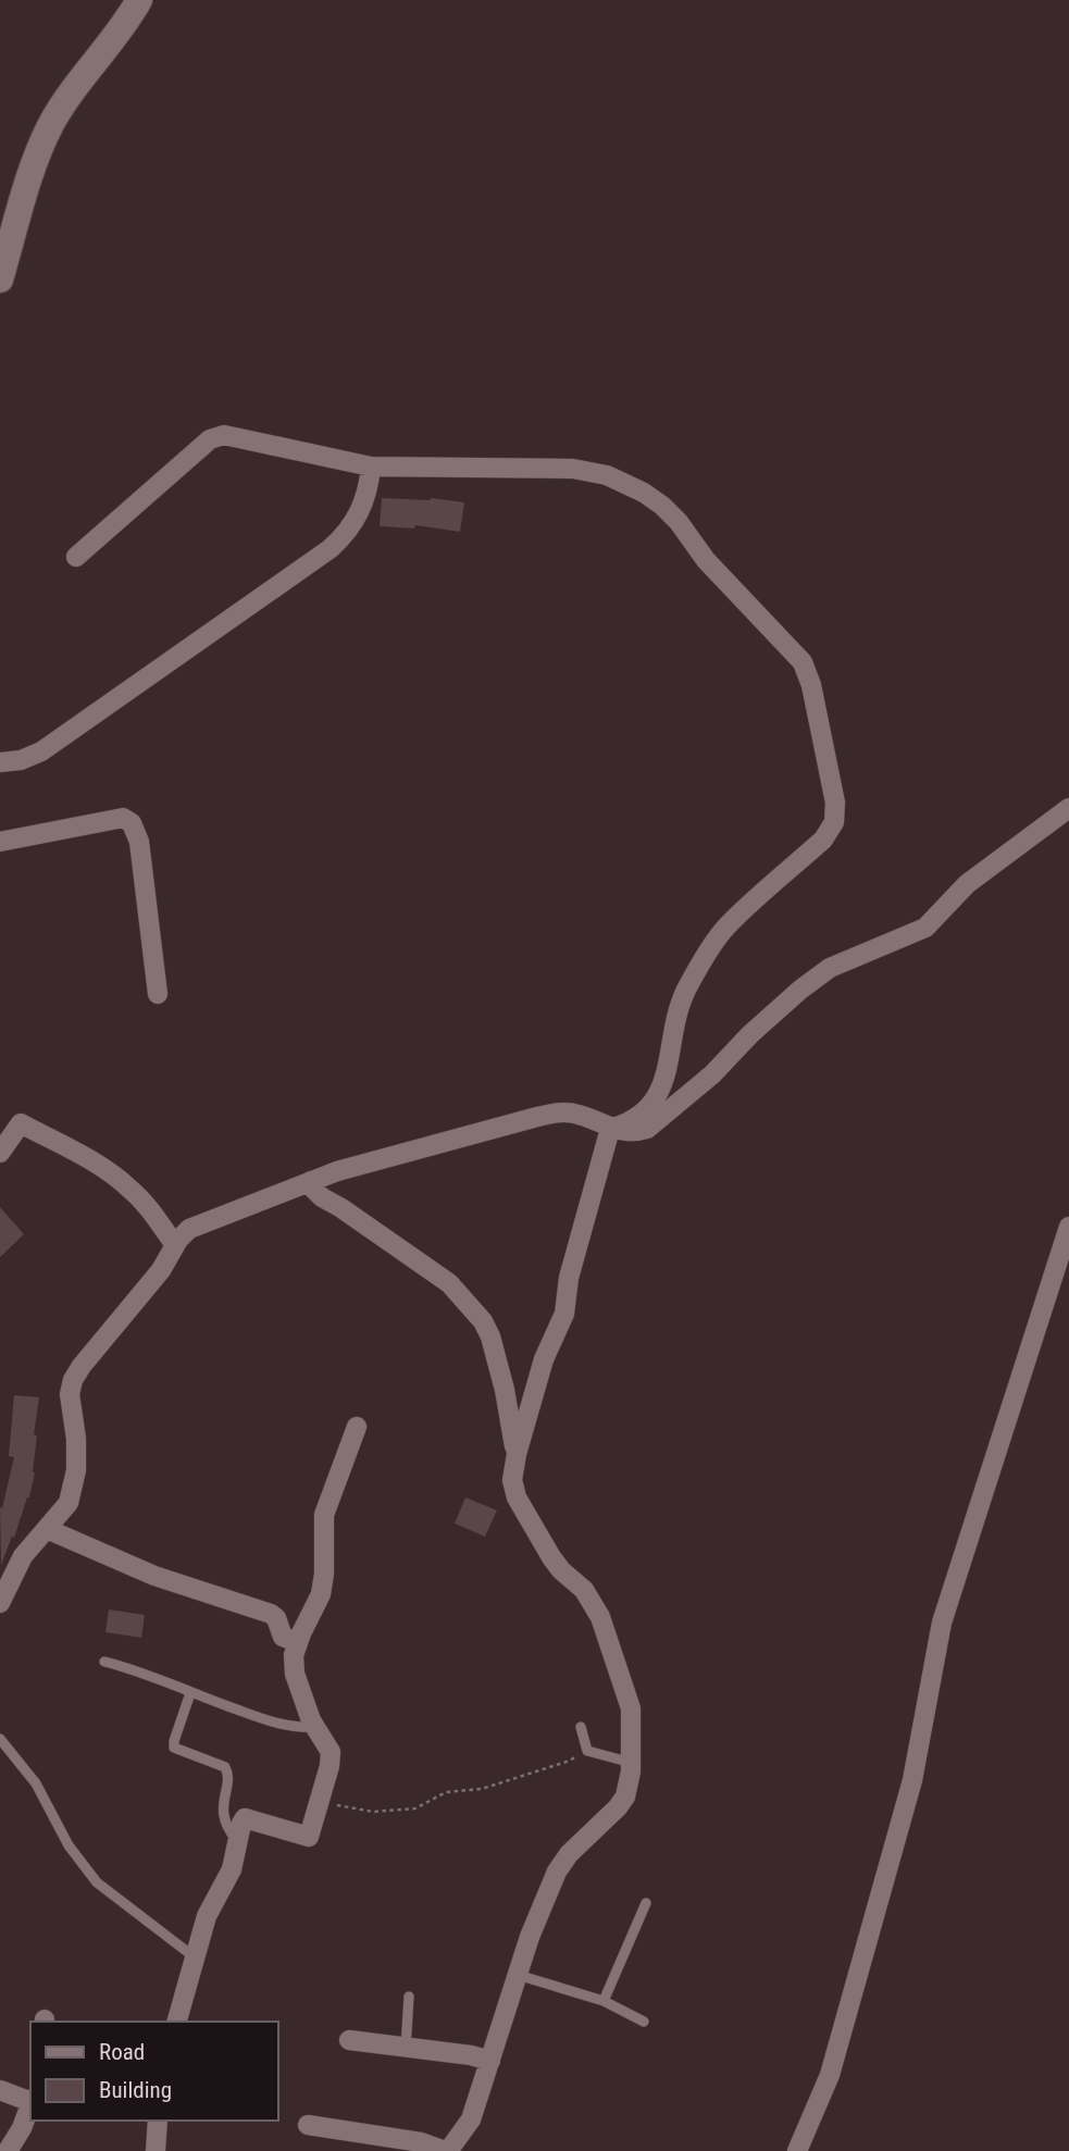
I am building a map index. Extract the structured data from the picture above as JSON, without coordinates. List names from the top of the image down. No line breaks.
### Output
{"legend":["Road","Building"]}
